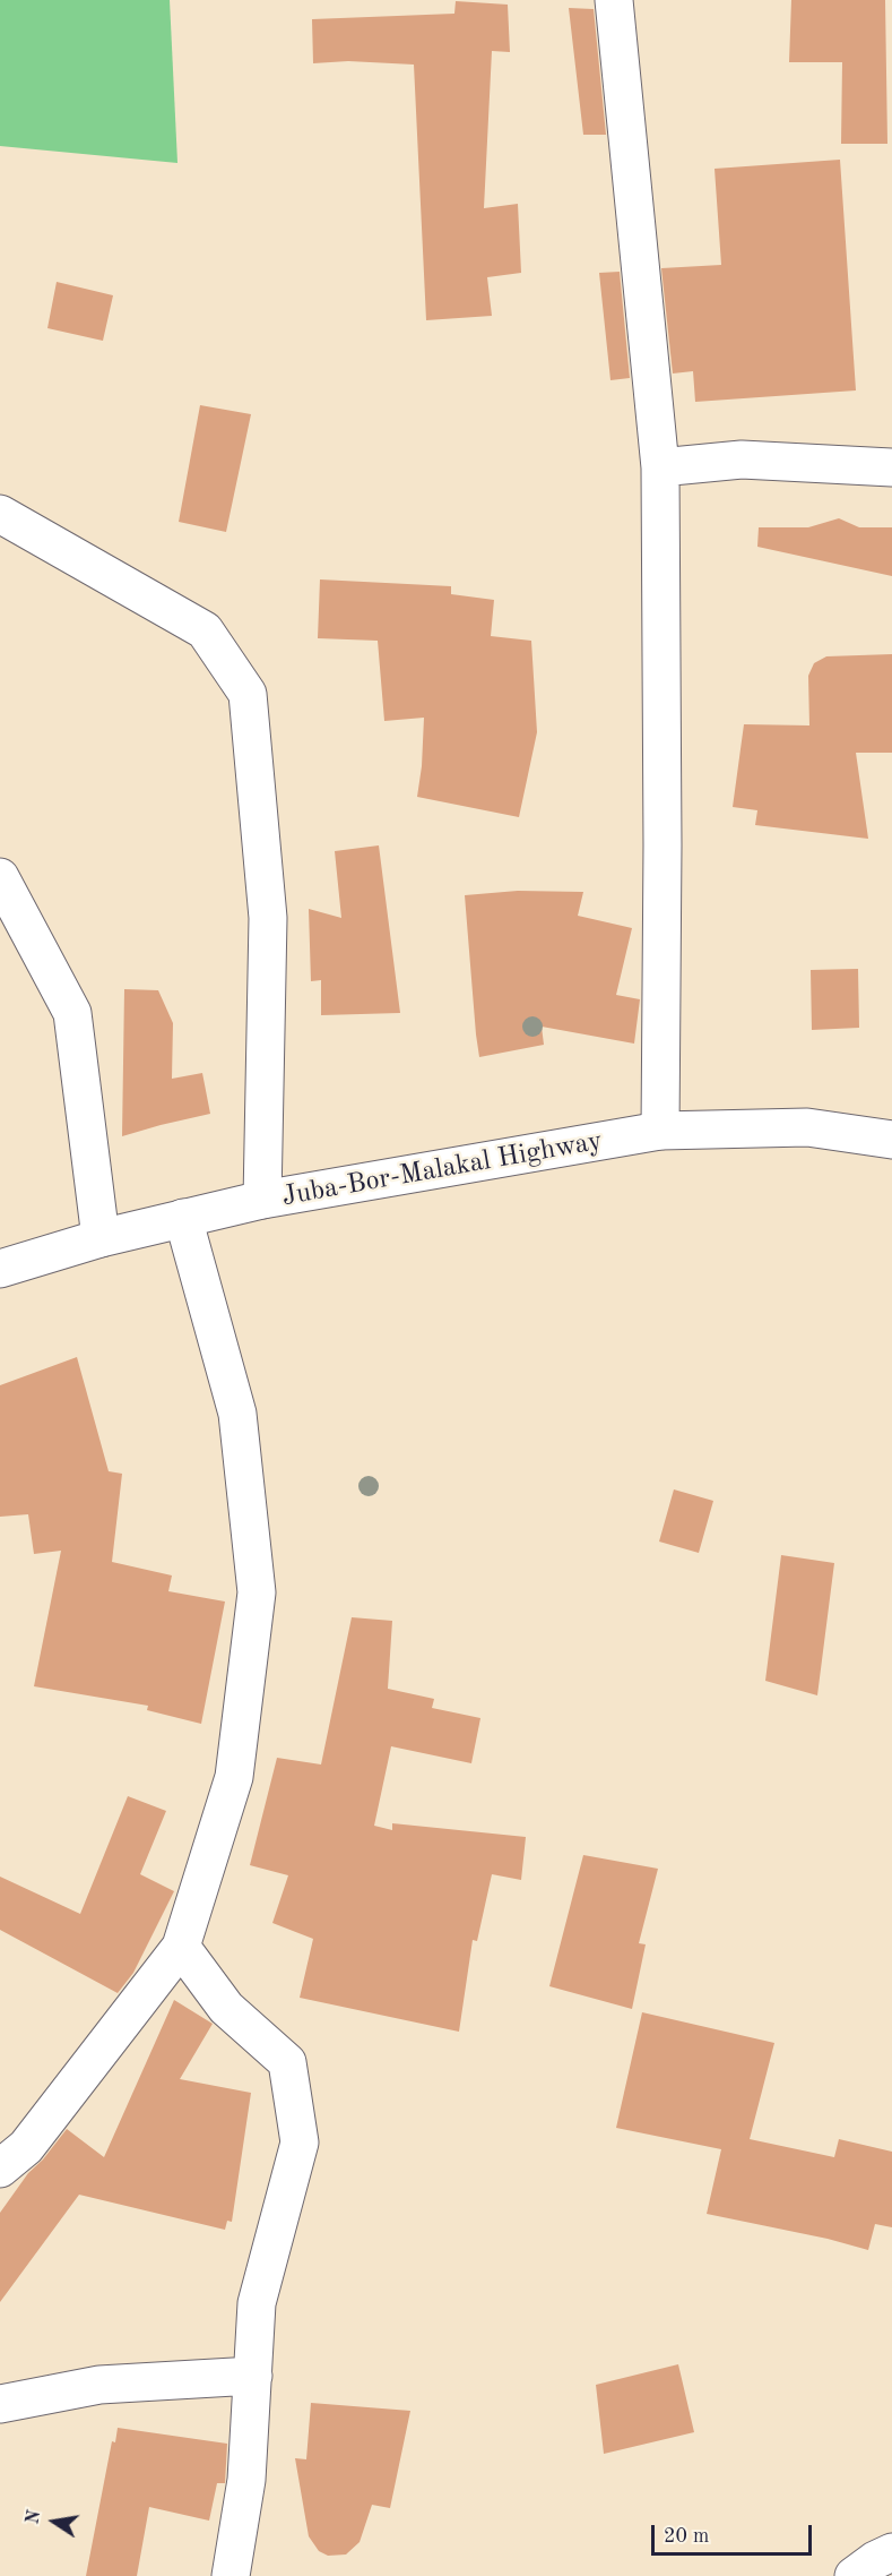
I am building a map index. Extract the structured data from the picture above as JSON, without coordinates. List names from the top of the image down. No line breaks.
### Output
{"streets":{"street":["Juba-Bor-Malakal Highway"]},"scale_bar":"20 m","north":"left"}
